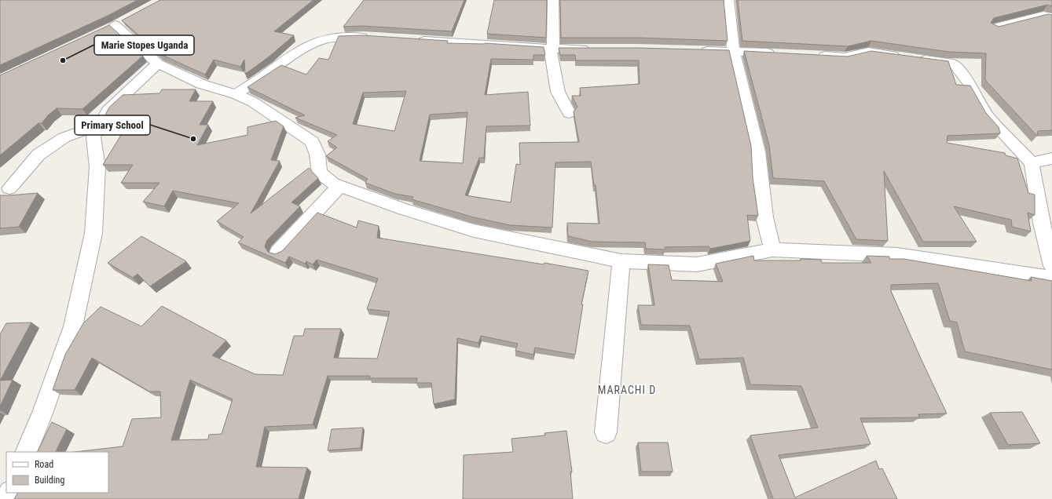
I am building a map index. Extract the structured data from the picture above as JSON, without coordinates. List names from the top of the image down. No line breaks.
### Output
{"districts":["MARACHI D"],"places":["Marie Stopes Uganda","Primary School"],"legend":["Road","Building"]}
